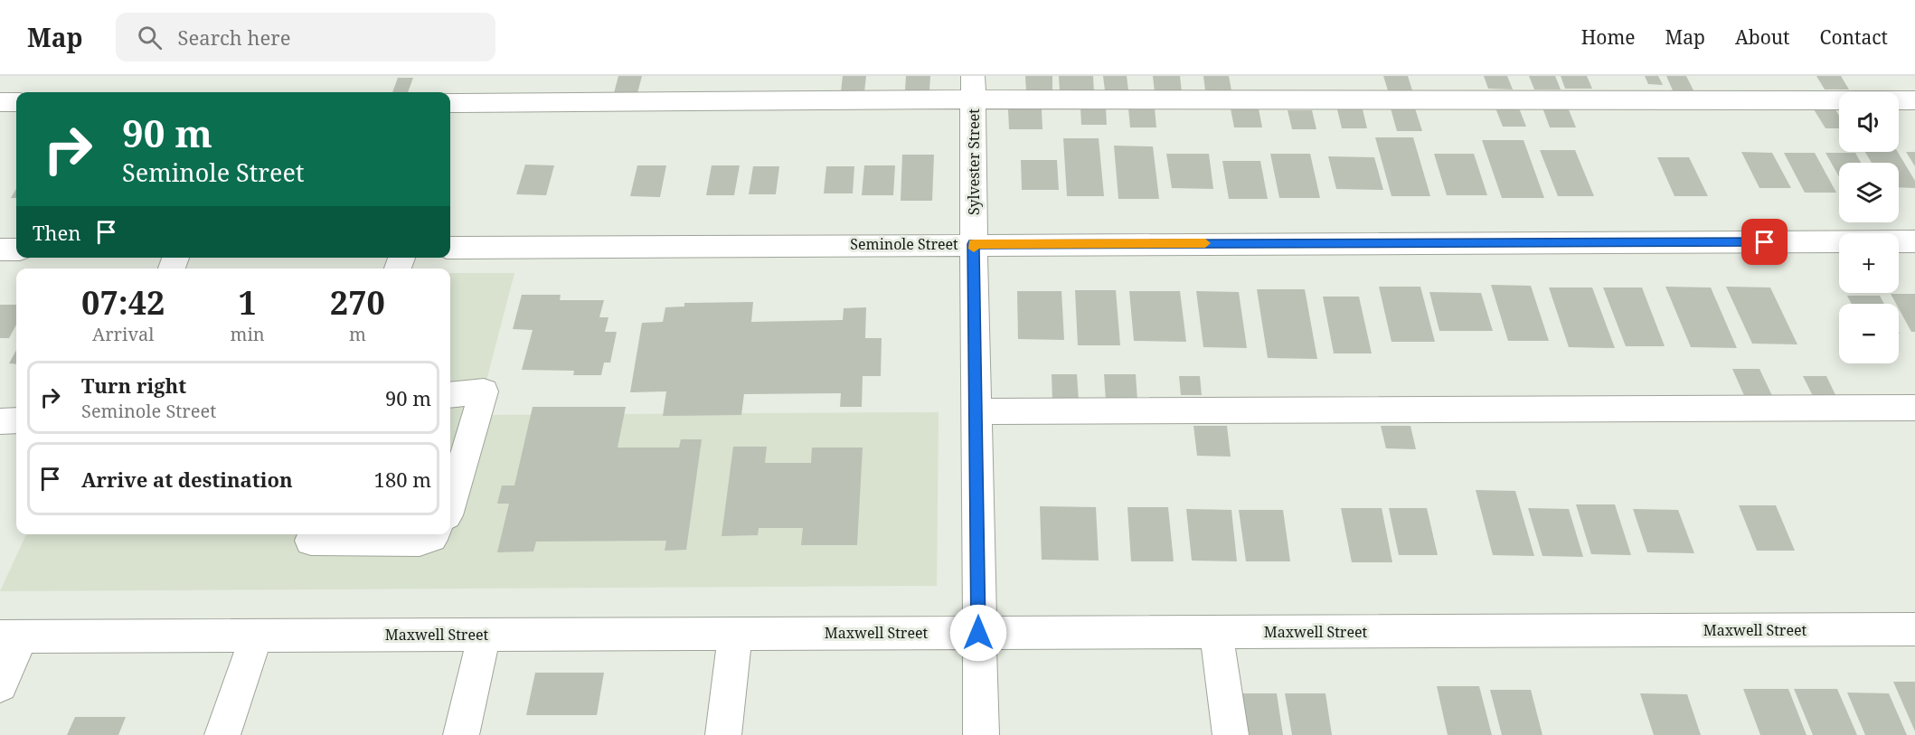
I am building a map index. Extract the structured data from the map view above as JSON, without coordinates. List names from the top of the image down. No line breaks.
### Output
{"streets":{"street":["Sylvester Street","Seminole Street","Maxwell Street"]},"crossings":[["Sylvester Street","Seminole Street"],["Sylvester Street","Maxwell Street"]],"page":{"header":"Map","search":"Search here","nav":["Home","Map","About","Contact"],"map_buttons":["+","−"],"turn":["90 m","Seminole Street"],"then":"Then","eta":["07:42","Arrival","1","min","270","m"],"list":[{"name":"Turn right","note":"Seminole Street","value":"90 m"},{"name":"Arrive at destination","value":"180 m"}]}}
